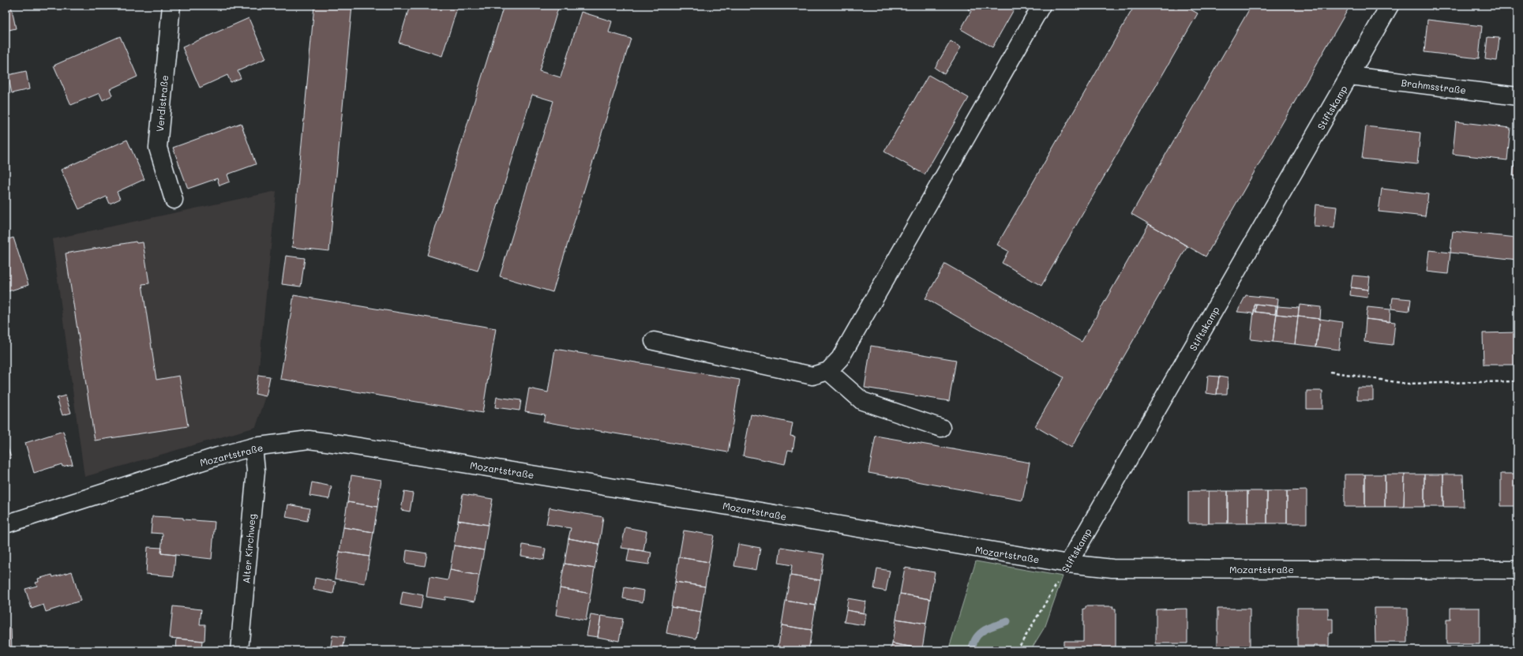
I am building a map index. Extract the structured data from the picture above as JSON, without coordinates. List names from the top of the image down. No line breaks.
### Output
{"streets":{"street":["Brahmsstraße","Verdistraße","Stiftskamp","Mozartstraße","Alter Kirchweg"]},"crossings":[["Brahmsstraße","Stiftskamp"],["Stiftskamp","Mozartstraße"],["Mozartstraße","Alter Kirchweg"]]}
